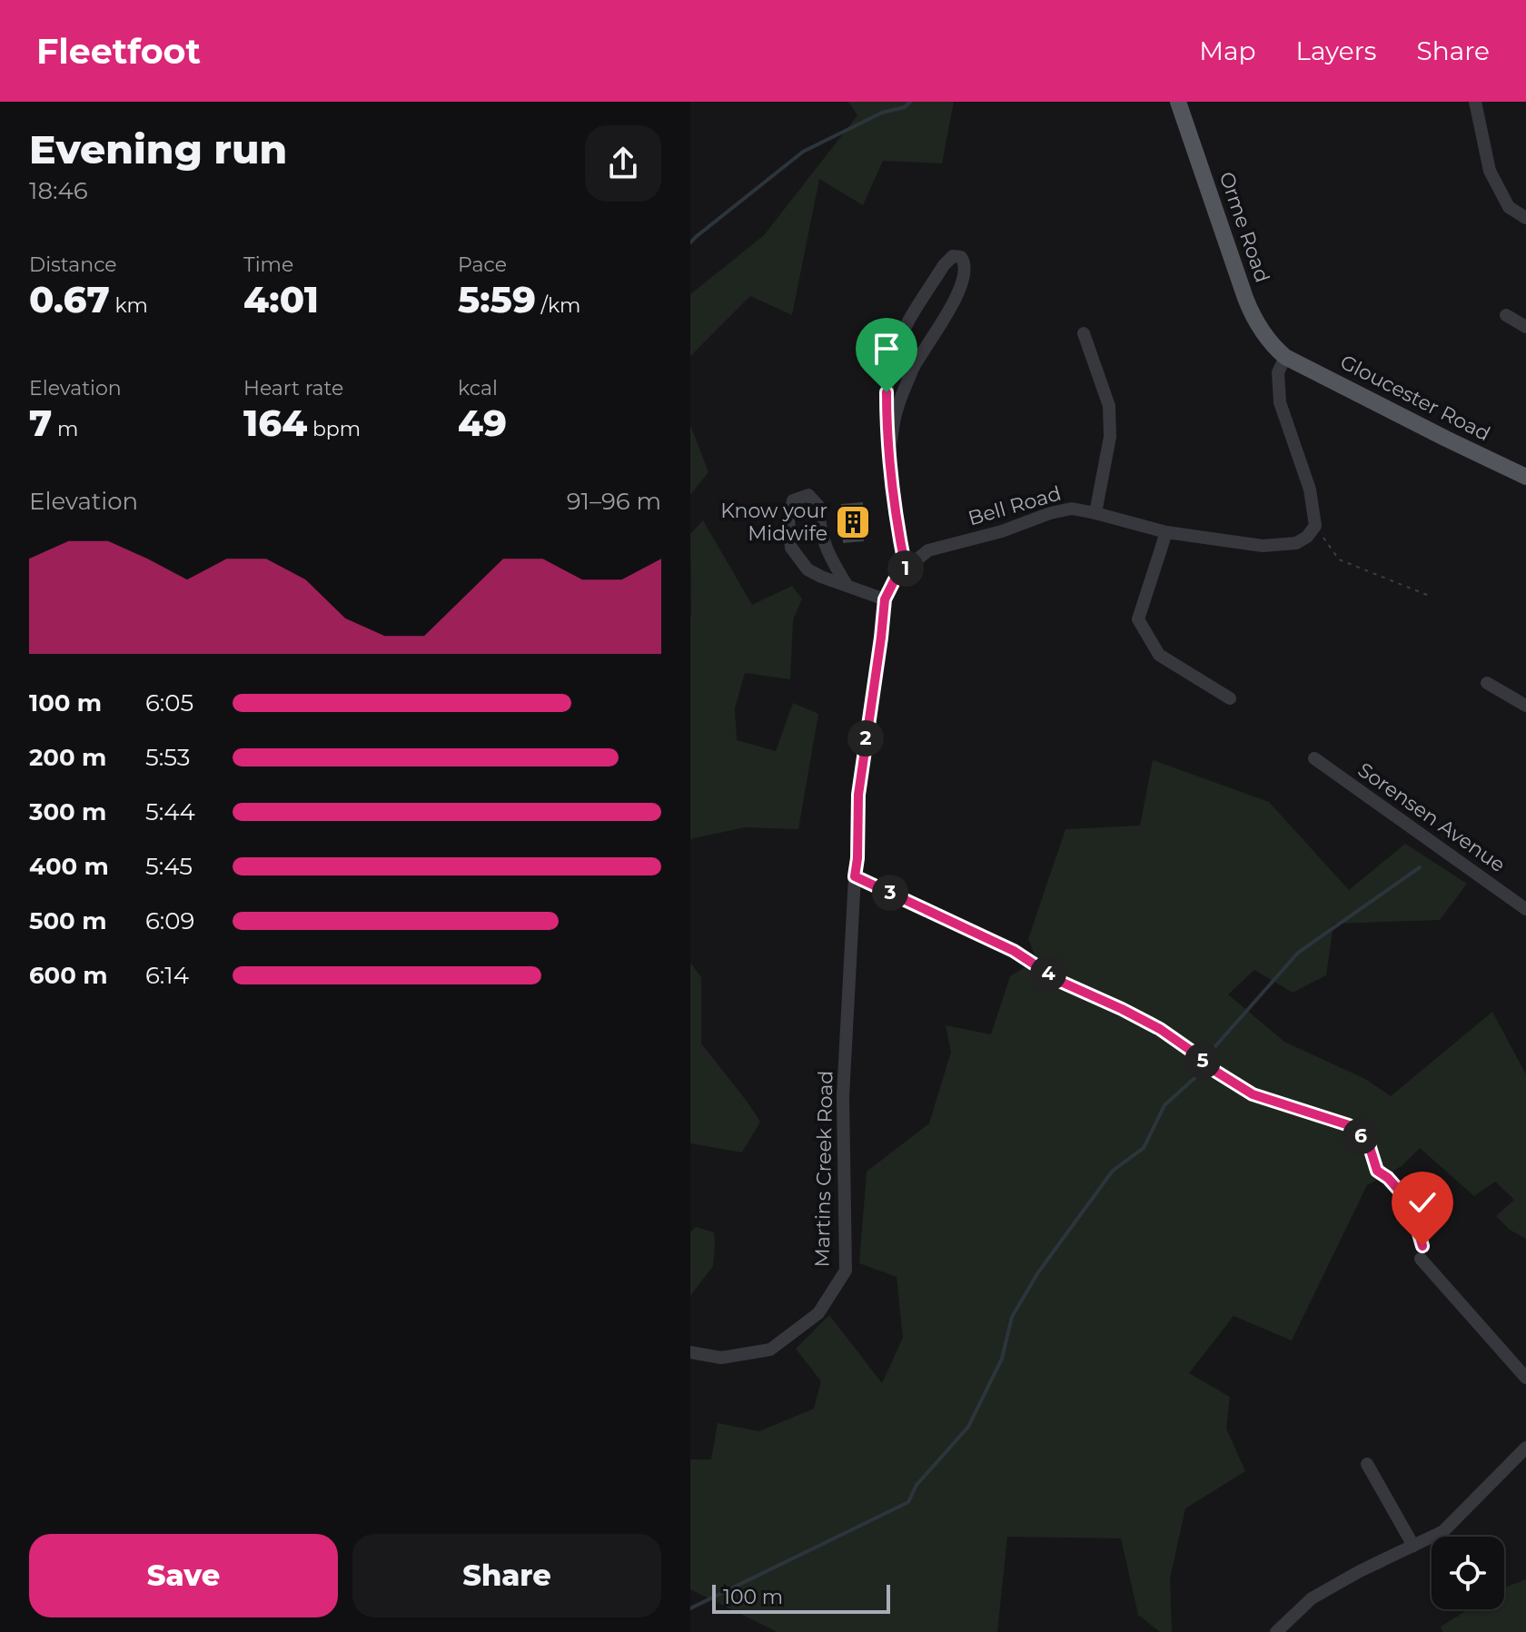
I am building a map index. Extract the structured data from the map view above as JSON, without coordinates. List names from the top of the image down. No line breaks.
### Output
{"streets":{"main road":["Orme Road","Gloucester Road"],"street":["Bell Road","Sorensen Avenue","Martins Creek Road"]},"crossings":[["Orme Road","Gloucester Road"],["Bell Road","Martins Creek Road"]],"places":{"building":["Know your Midwife"]},"scale_bar":"100 m","page":{"header":"Fleetfoot","nav":["Map","Layers","Share"],"heading":["Evening run","18:46"],"stats":[["Distance","0.67 km"],["Time","4:01"],["Pace","5:59 /km"],["Elevation","7 m"],["Heart rate","164 bpm"],["kcal","49"]],"chart":["Elevation","91–96 m"],"pins":["1","2","3","4","5","6"],"list":[{"name":"100 m","note":"6:05"},{"name":"200 m","note":"5:53"},{"name":"300 m","note":"5:44"},{"name":"400 m","note":"5:45"},{"name":"500 m","note":"6:09"},{"name":"600 m","note":"6:14"}],"buttons":["Save","Share"],"scale":"100 m"}}
